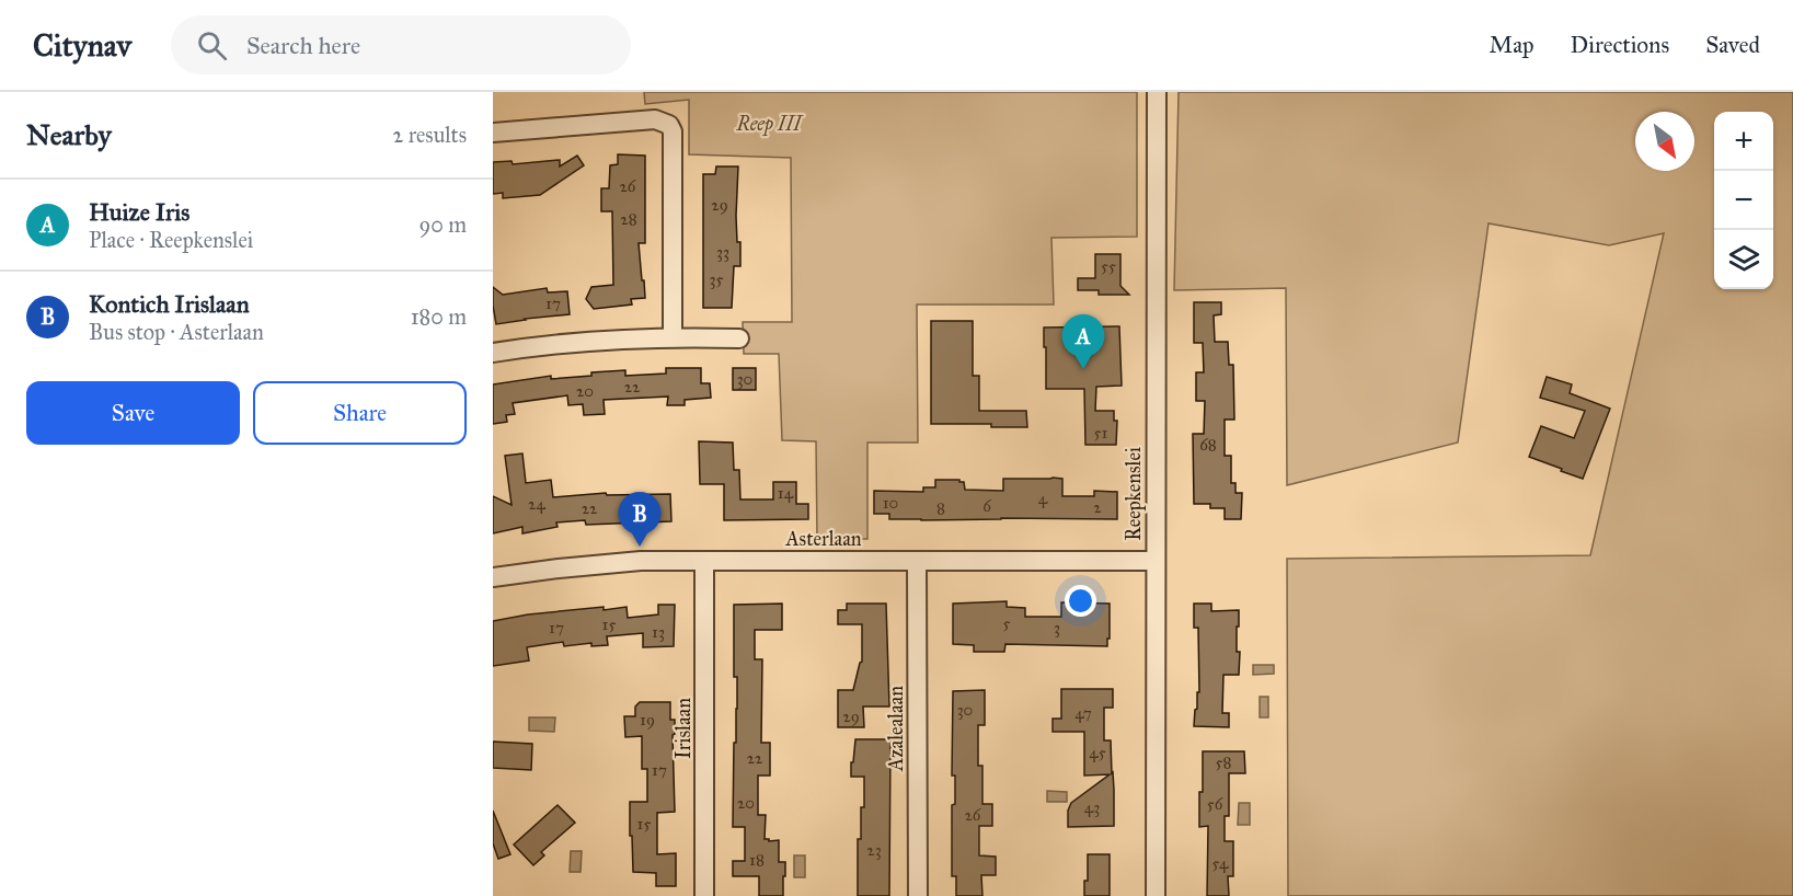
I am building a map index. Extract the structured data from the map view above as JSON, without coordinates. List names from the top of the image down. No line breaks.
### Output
{"streets":{"street":["Reepkenslei","Asterlaan","Irislaan","Azalealaan"]},"crossings":[["Reepkenslei","Asterlaan"],["Asterlaan","Irislaan"],["Asterlaan","Azalealaan"]],"parks":["Reep III"],"house_numbers":["26","29","28","33","55","35","17","30","22","20","51","68","14","4","10","24","6","2","22","8","5","15","17","3","13","30","47","29","19","45","22","58","17","20","56","43","26","15","23","18","54"],"north":"bottom right","page":{"header":"Citynav","search":"Search here","nav":["Map","Directions","Saved"],"heading":["Nearby","2 results"],"map_buttons":["+","−"],"list":[{"mark":"A","name":"Huize Iris","note":"Place · Reepkenslei","value":"90 m"},{"mark":"B","name":"Kontich Irislaan","note":"Bus stop · Asterlaan","value":"180 m"}],"pins":["A","B"],"buttons":["Save","Share"]}}
